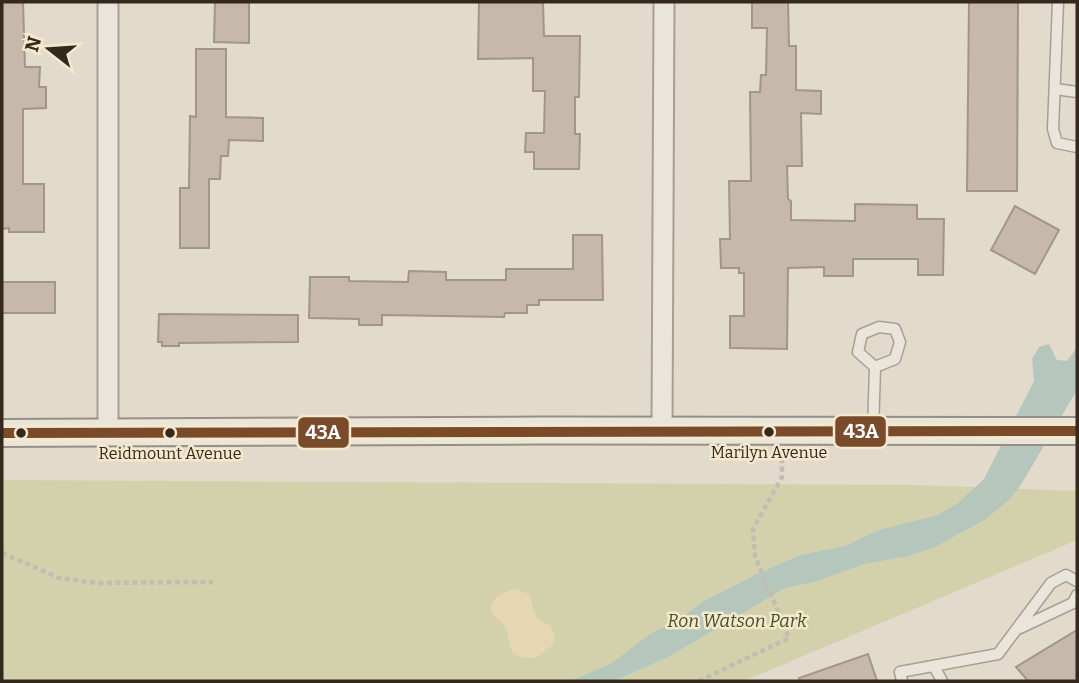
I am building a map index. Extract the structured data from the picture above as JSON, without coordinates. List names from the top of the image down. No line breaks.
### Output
{"parks":["Ron Watson Park"],"places":["Marilyn Avenue","Reidmount Avenue"],"lines":["transit line 43A"],"north":"left"}
